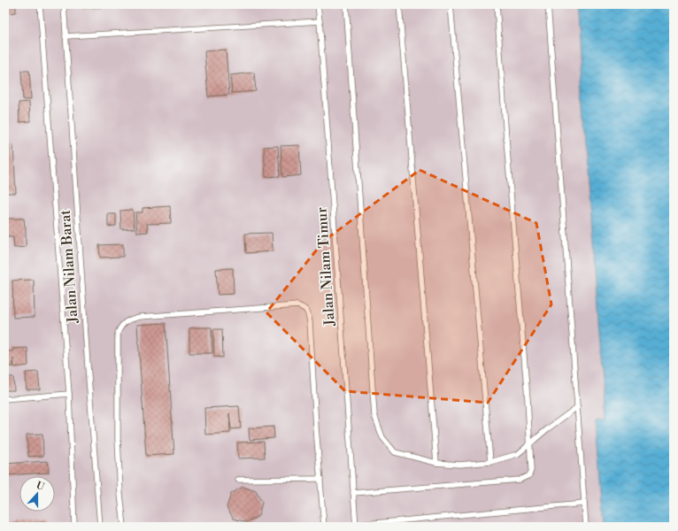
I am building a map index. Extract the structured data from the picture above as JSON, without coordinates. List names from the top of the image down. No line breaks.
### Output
{"streets":{"lane":["Jalan Nilam Barat","Jalan Nilam Timur"]},"north":"top"}
